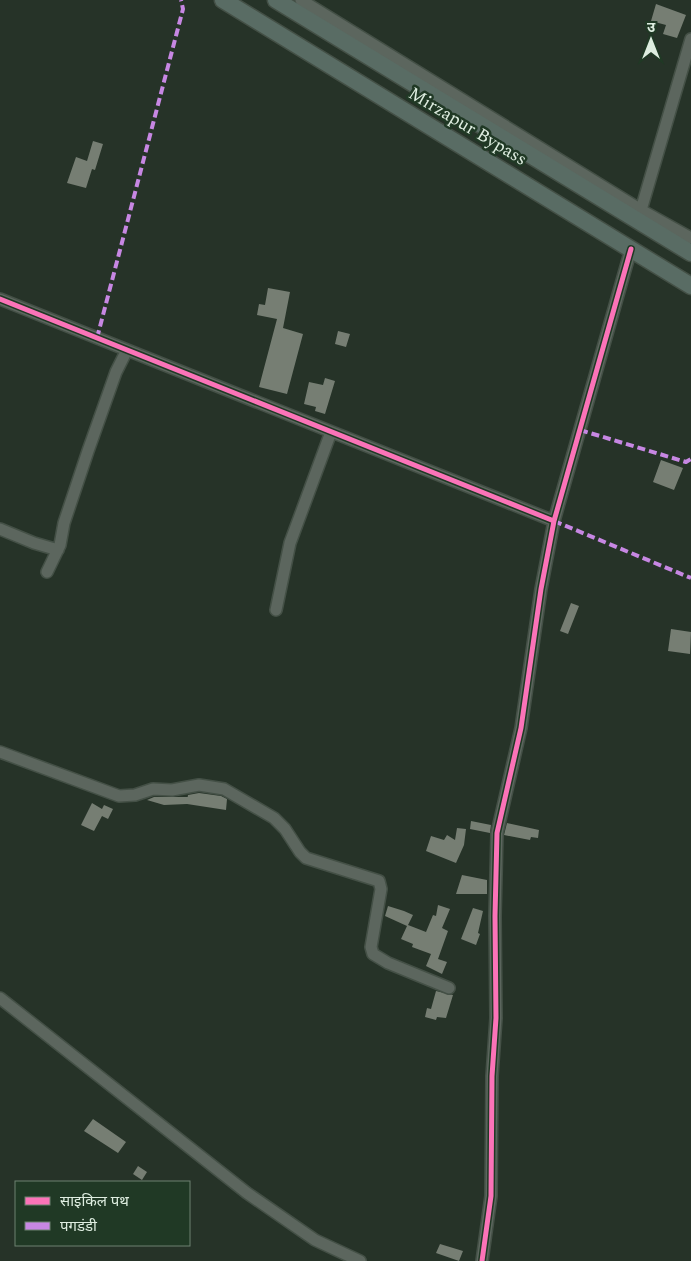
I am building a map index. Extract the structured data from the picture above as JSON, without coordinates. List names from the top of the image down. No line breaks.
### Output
{"streets":{"highway":["Mirzapur Bypass"]},"legend":["साइकिल पथ","पगडंडी"],"north":"top"}
